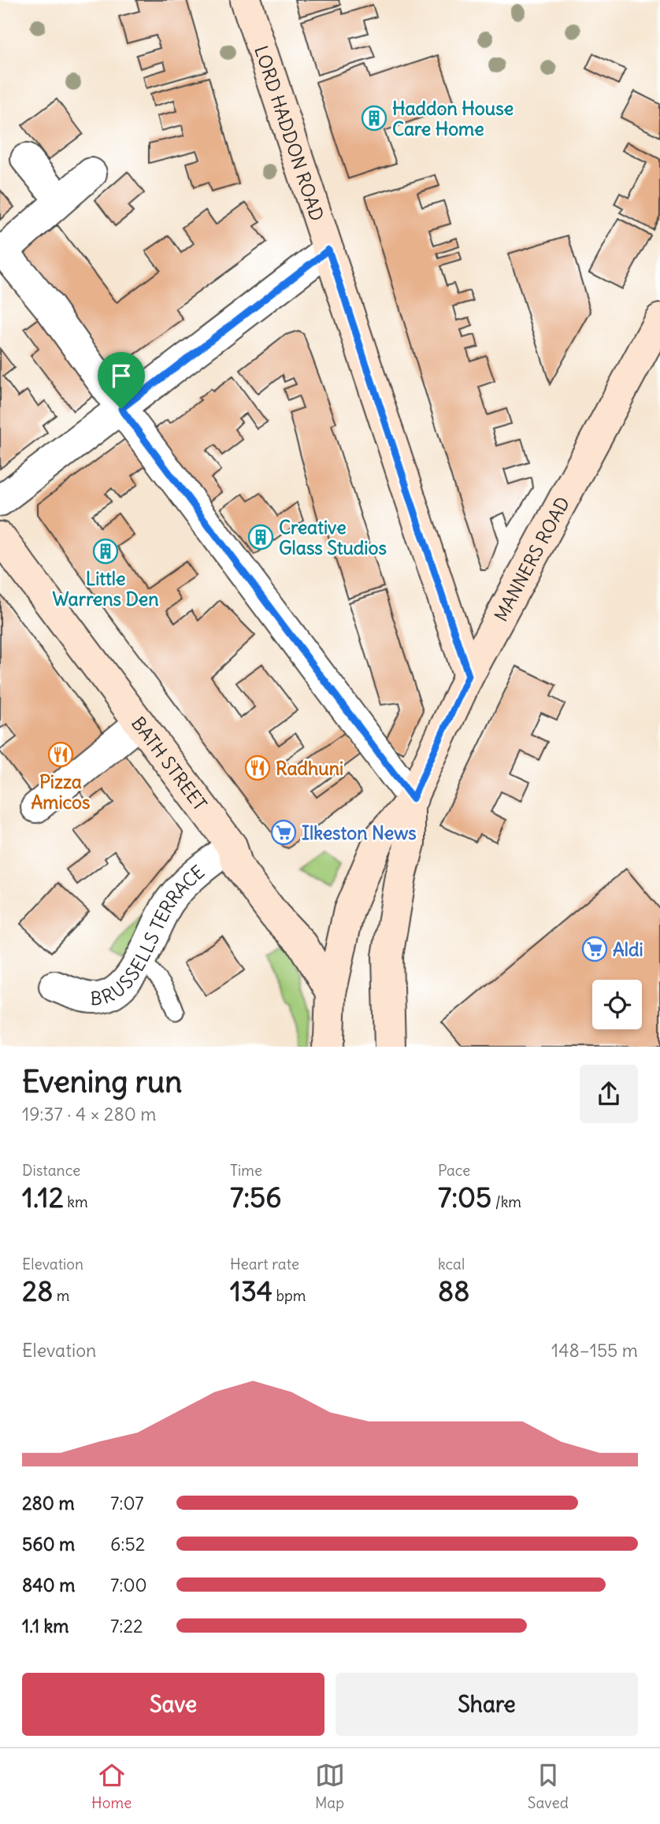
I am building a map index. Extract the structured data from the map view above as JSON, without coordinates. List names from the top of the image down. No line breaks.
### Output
{"streets":{"street":["LORD HADDON ROAD","MANNERS ROAD","BATH STREET","BRUSSELLS TERRACE"]},"crossings":[["LORD HADDON ROAD","MANNERS ROAD"],["MANNERS ROAD","BATH STREET"],["BATH STREET","BRUSSELLS TERRACE"]],"places":{"building":["Haddon House Care Home","Creative Glass Studios","Little Warrens Den"],"restaurant":["Pizza Amicos","Radhuni"],"supermarket":["Ilkeston News","Aldi"]},"page":{"heading":["Evening run","19:37 · 4 × 280 m"],"stats":[["Distance","1.12 km"],["Time","7:56"],["Pace","7:05 /km"],["Elevation","28 m"],["Heart rate","134 bpm"],["kcal","88"]],"chart":["Elevation","148–155 m"],"list":[{"name":"280 m","note":"7:07"},{"name":"560 m","note":"6:52"},{"name":"840 m","note":"7:00"},{"name":"1.1 km","note":"7:22"}],"buttons":["Save","Share"],"tabs":["Home","Map","Saved"]}}
